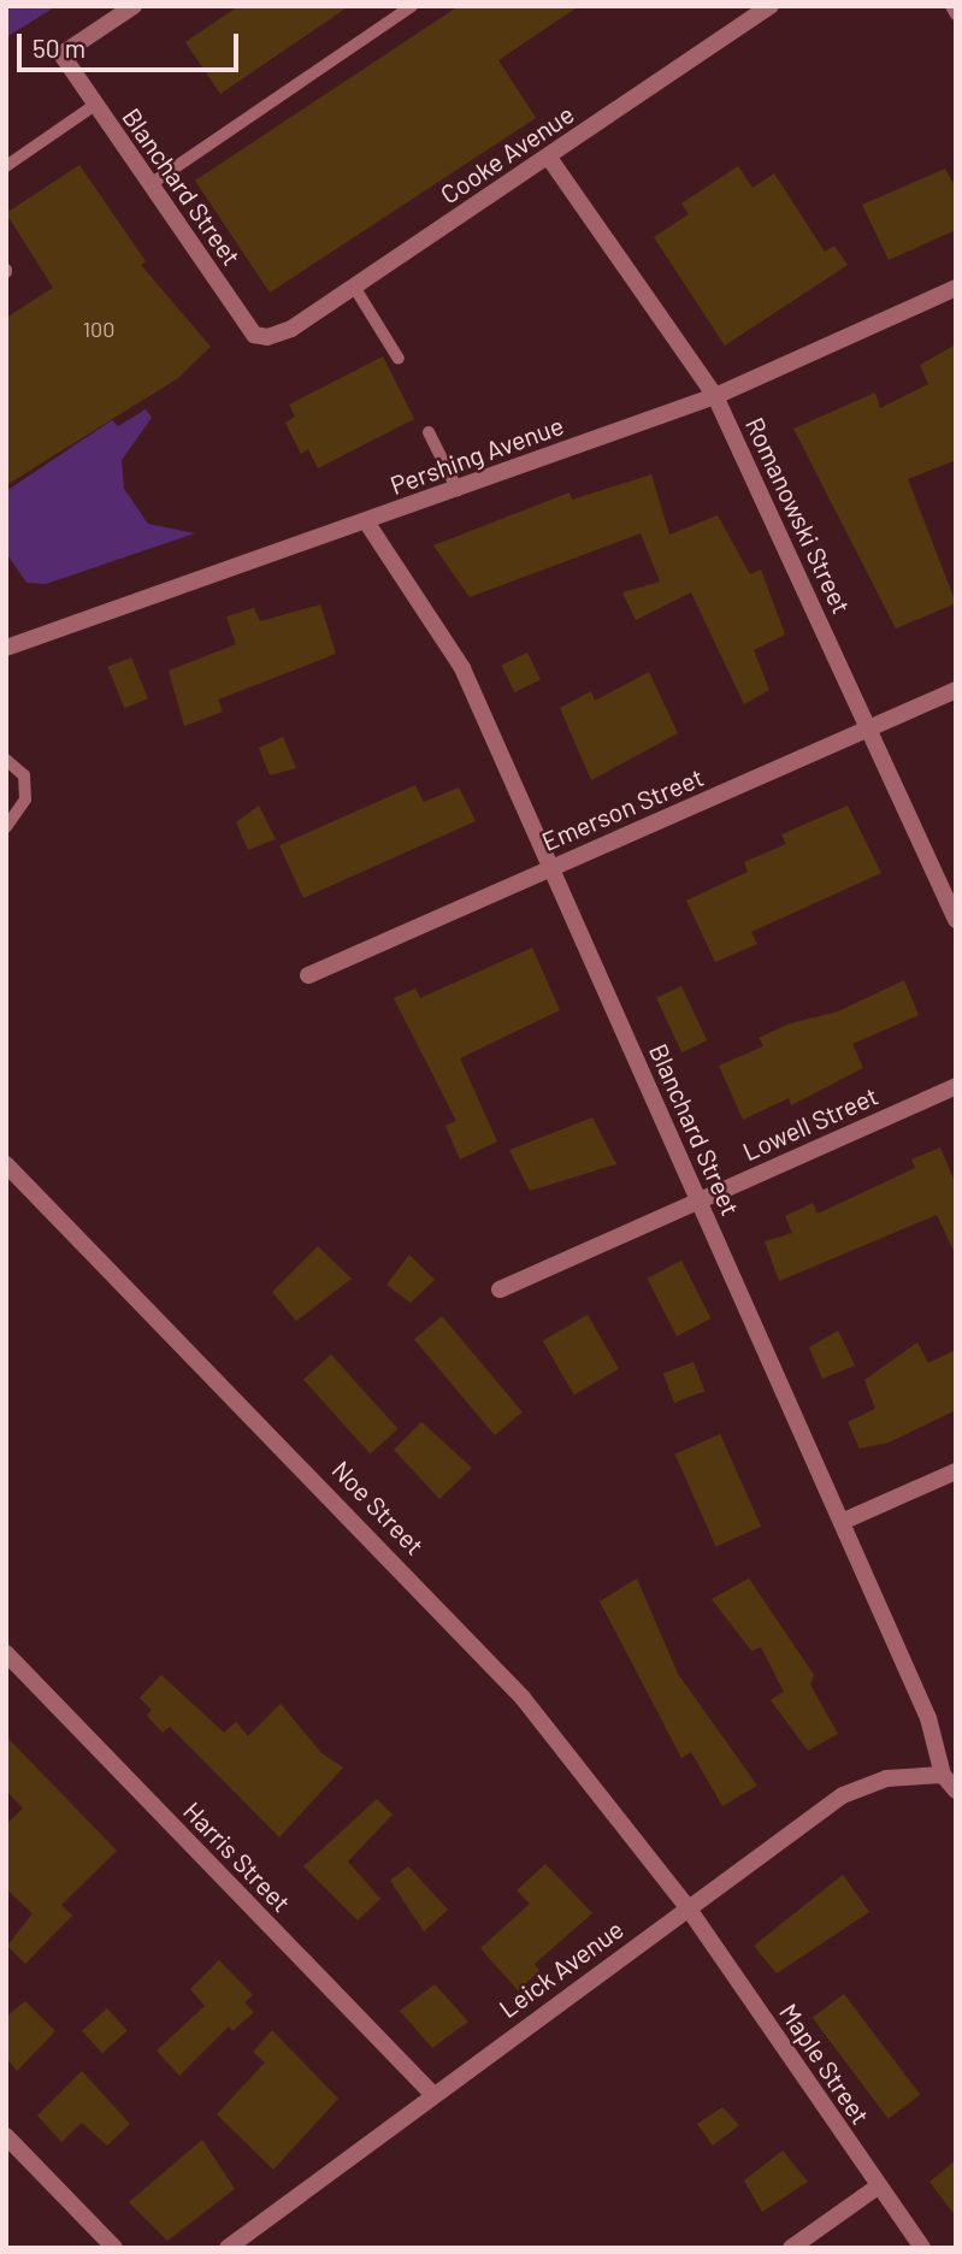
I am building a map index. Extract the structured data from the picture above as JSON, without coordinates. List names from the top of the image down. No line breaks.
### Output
{"streets":{"street":["Cooke Avenue","Blanchard Street","Pershing Avenue","Romanowski Street","Emerson Street","Lowell Street","Noe Street","Harris Street","Leick Avenue","Maple Street"]},"crossings":[["Cooke Avenue","Blanchard Street"],["Cooke Avenue","Romanowski Street"],["Blanchard Street","Pershing Avenue"],["Blanchard Street","Emerson Street"],["Blanchard Street","Lowell Street"],["Blanchard Street","Leick Avenue"],["Pershing Avenue","Romanowski Street"],["Romanowski Street","Emerson Street"],["Noe Street","Leick Avenue"],["Noe Street","Maple Street"],["Harris Street","Leick Avenue"],["Leick Avenue","Maple Street"]],"house_numbers":["100"],"scale_bar":"50 m"}
